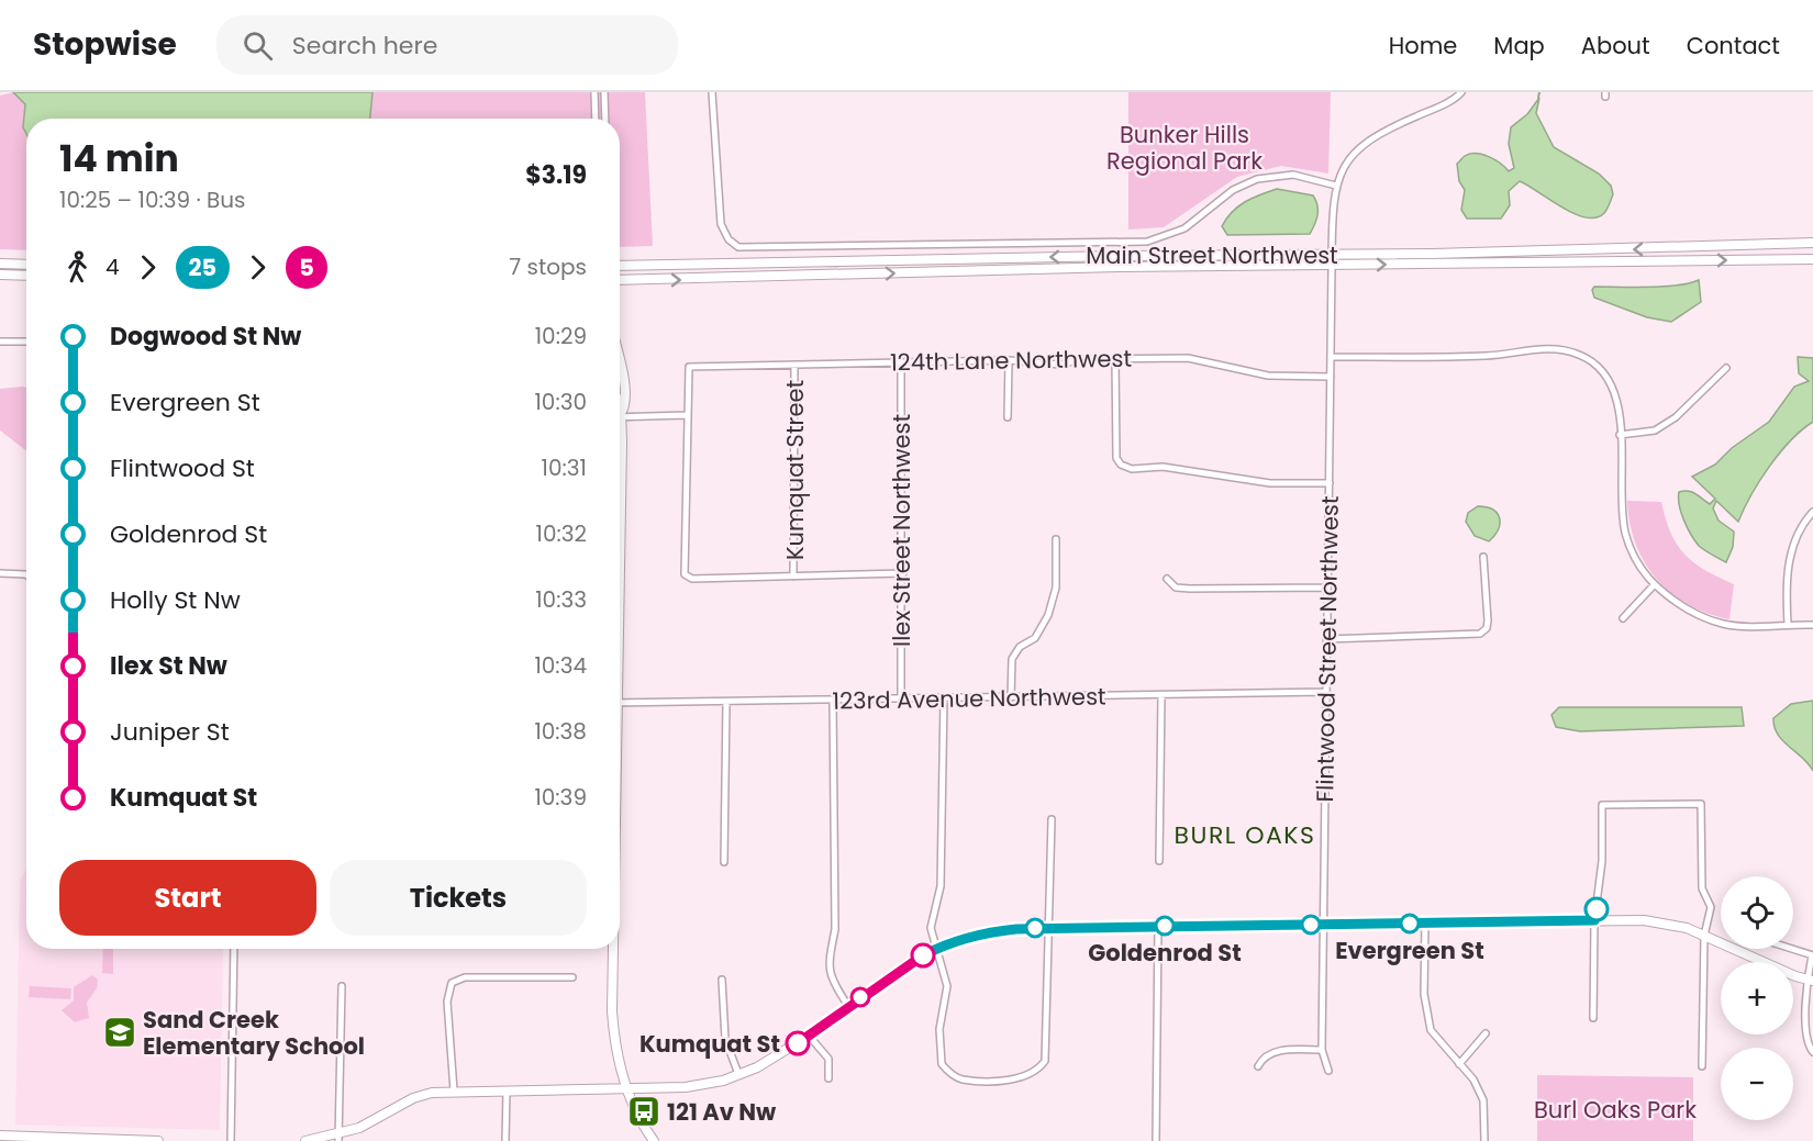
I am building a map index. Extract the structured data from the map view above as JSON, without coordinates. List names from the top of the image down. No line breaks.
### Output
{"streets":{"street":["Main Street Northwest","124th Lane Northwest","Kumquat Street","Ilex Street Northwest","Flintwood Street Northwest","123rd Avenue Northwest"]},"crossings":[["Main Street Northwest","Flintwood Street Northwest"],["124th Lane Northwest","Kumquat Street"],["124th Lane Northwest","Ilex Street Northwest"],["124th Lane Northwest","Flintwood Street Northwest"],["Ilex Street Northwest","123rd Avenue Northwest"],["Flintwood Street Northwest","123rd Avenue Northwest"]],"districts":["BURL OAKS"],"parks":["Bunker Hills Regional Park","Burl Oaks Park"],"places":{"other":["Evergreen St","Goldenrod St","Kumquat St"],"school or university":["Sand Creek Elementary School"],"bus stop":["121 Av Nw"]},"lines":["bus line 25","bus line 5"],"page":{"header":"Stopwise","search":"Search here","nav":["Home","Map","About","Contact"],"heading":["14 min","10:25 – 10:39 · Bus","$3.19"],"legs":["4","25","5","7 stops"],"list":[{"name":"Dogwood St Nw","value":"10:29"},{"name":"Evergreen St","value":"10:30"},{"name":"Flintwood St","value":"10:31"},{"name":"Goldenrod St","value":"10:32"},{"name":"Holly St Nw","value":"10:33"},{"name":"Ilex St Nw","value":"10:34"},{"name":"Juniper St","value":"10:38"},{"name":"Kumquat St","value":"10:39"}],"buttons":["Start","Tickets"],"map_buttons":["+","−"]}}
